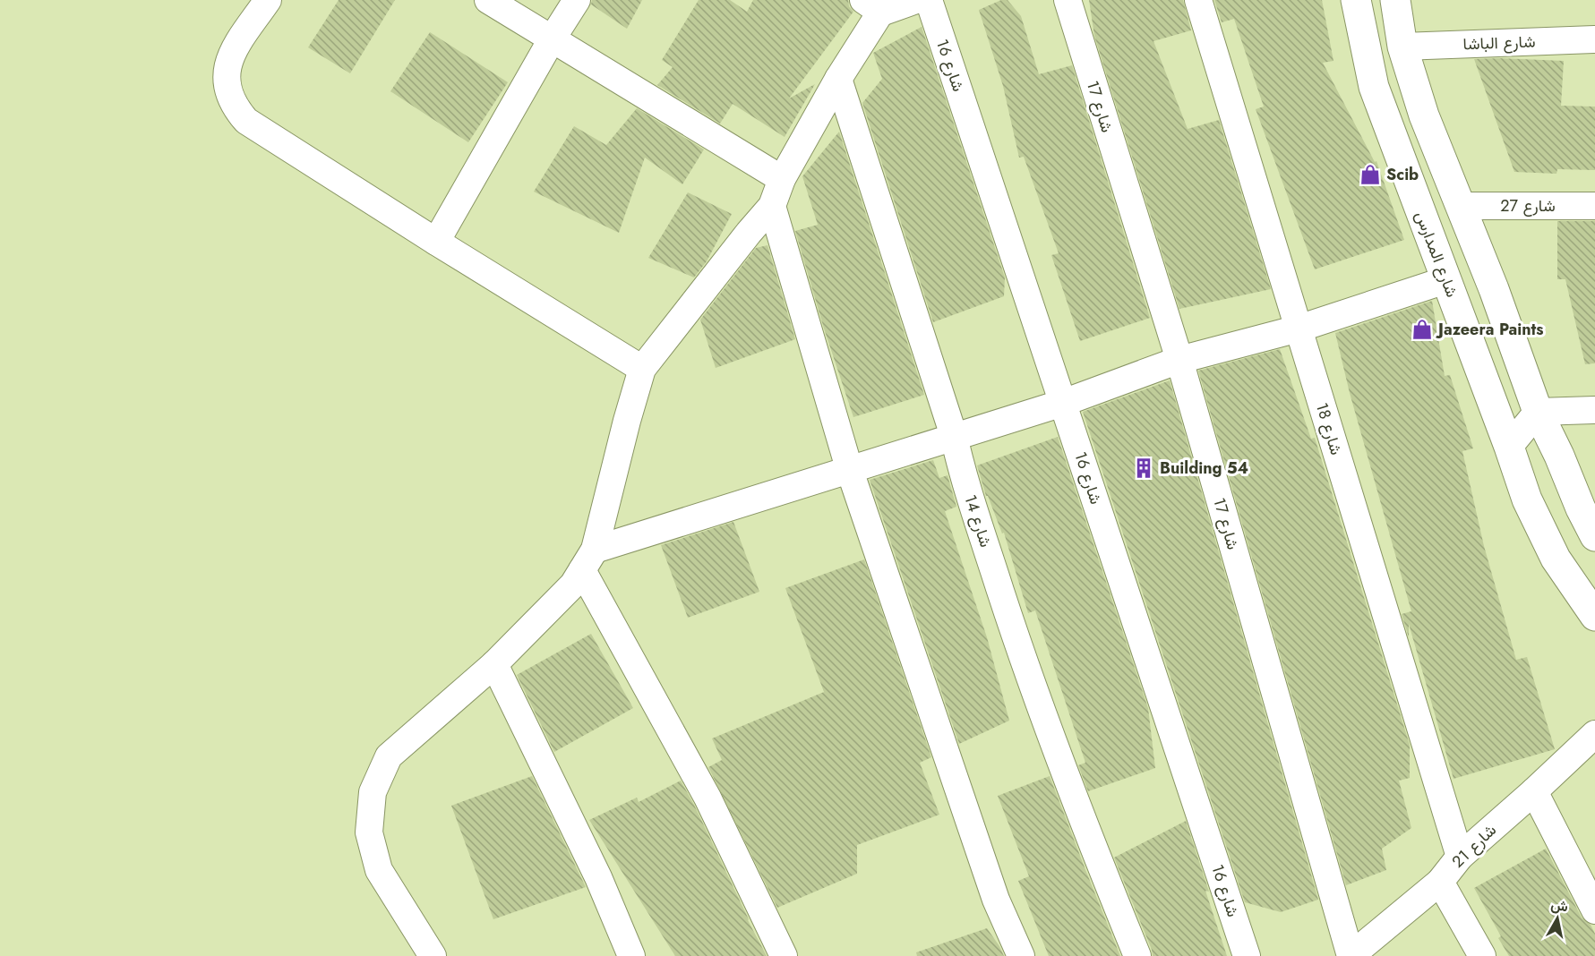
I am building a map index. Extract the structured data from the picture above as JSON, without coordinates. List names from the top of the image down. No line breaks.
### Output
{"streets":{"street":["شارع الباشا","شارع 16","شارع 17","شارع 27","شارع المدارس","شارع 18","شارع 14","شارع 21"]},"crossings":[["شارع 17","شارع 21"],["شارع 18","شارع 21"]],"places":{"shop":["Scib","Jazeera Paints"],"building":["Building 54"]},"north":"top"}
